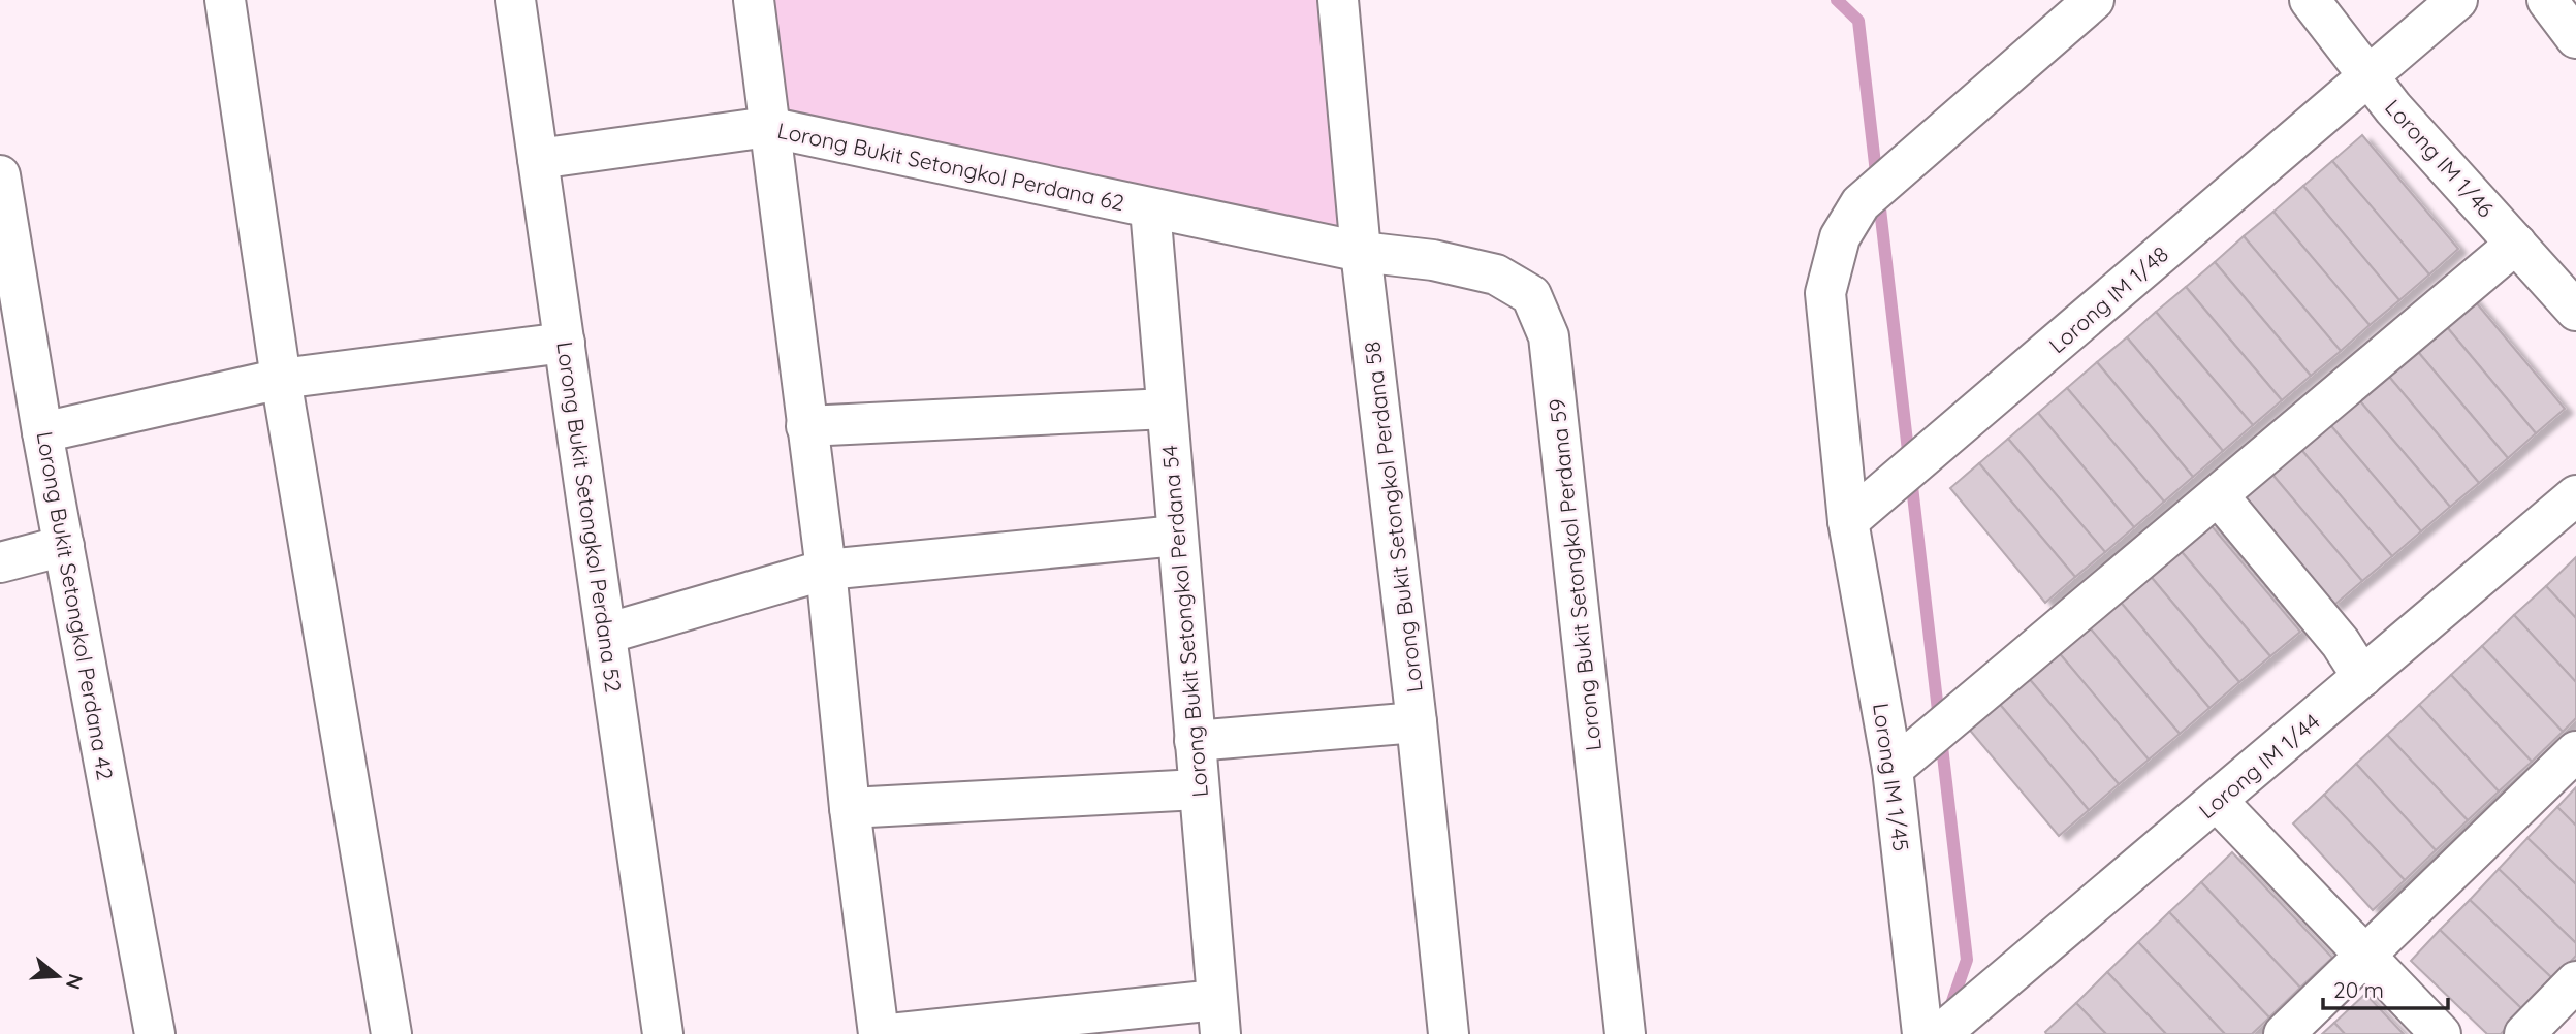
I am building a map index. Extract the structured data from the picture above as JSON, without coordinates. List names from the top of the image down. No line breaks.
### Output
{"streets":{"street":["Lorong IM 1/46","Lorong Bukit Setongkol Perdana 62","Lorong IM 1/48","Lorong Bukit Setongkol Perdana 52","Lorong Bukit Setongkol Perdana 58","Lorong Bukit Setongkol Perdana 59","Lorong Bukit Setongkol Perdana 42","Lorong Bukit Setongkol Perdana 54","Lorong IM 1/44","Lorong IM 1/45"]},"crossings":[["Lorong IM 1/46","Lorong IM 1/48"],["Lorong Bukit Setongkol Perdana 62","Lorong Bukit Setongkol Perdana 52"],["Lorong Bukit Setongkol Perdana 62","Lorong Bukit Setongkol Perdana 58"],["Lorong Bukit Setongkol Perdana 62","Lorong Bukit Setongkol Perdana 59"],["Lorong Bukit Setongkol Perdana 62","Lorong Bukit Setongkol Perdana 54"],["Lorong IM 1/48","Lorong IM 1/45"],["Lorong Bukit Setongkol Perdana 58","Lorong Bukit Setongkol Perdana 59"]],"scale_bar":"20 m","north":"right"}
